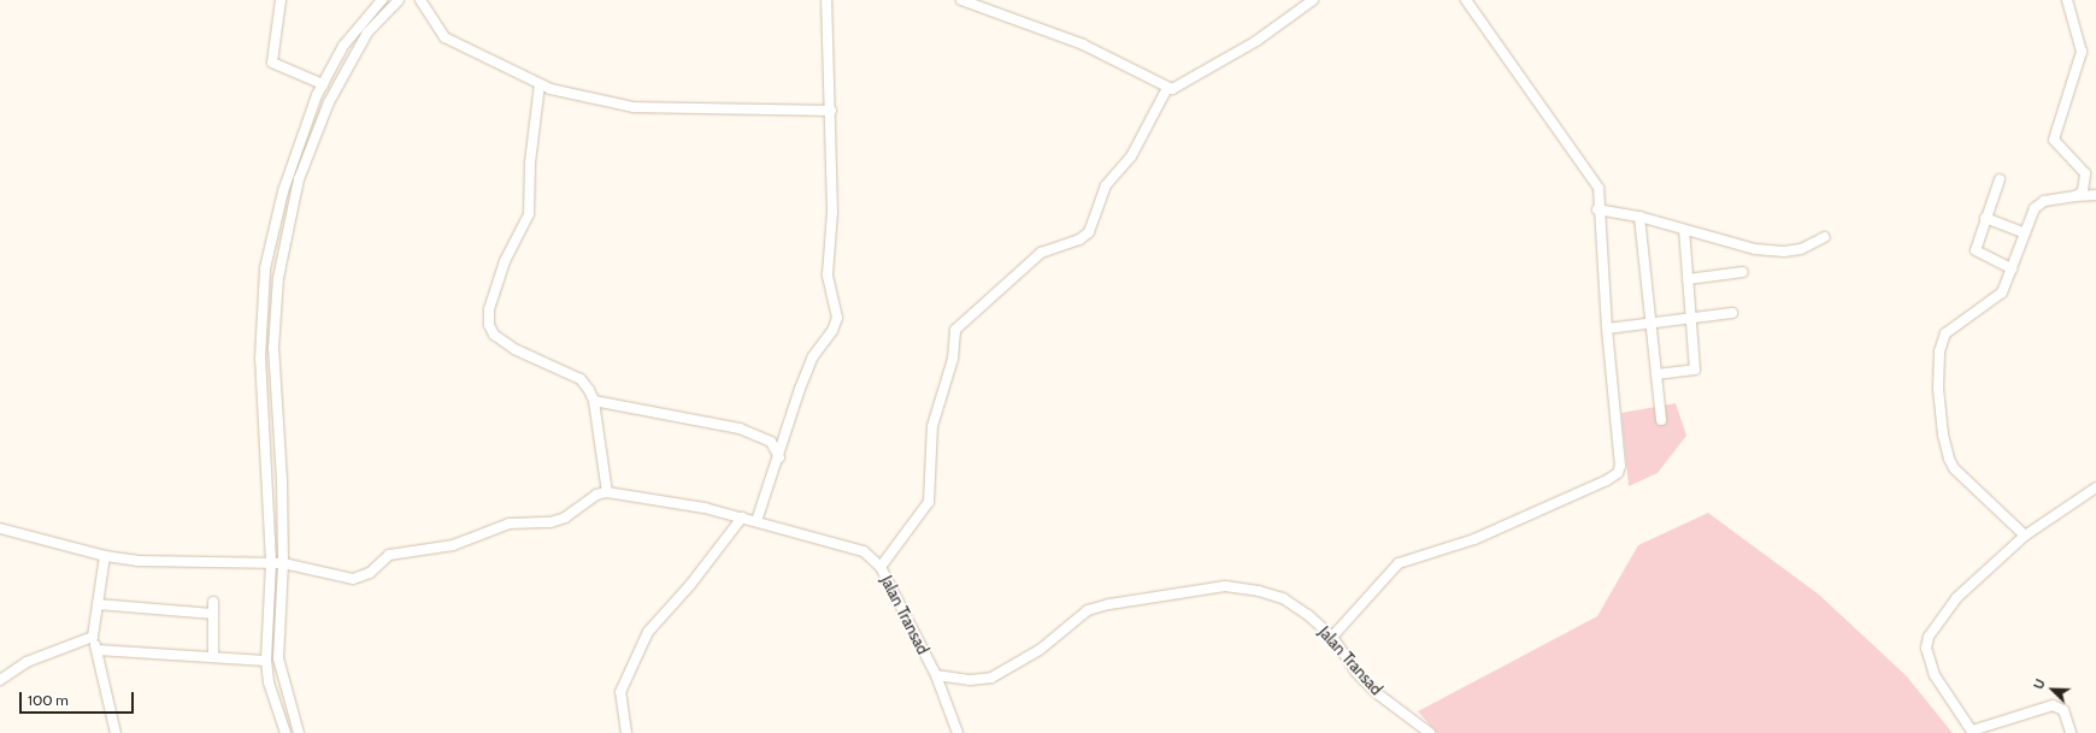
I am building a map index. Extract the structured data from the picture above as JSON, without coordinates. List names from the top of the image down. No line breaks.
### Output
{"streets":{"street":["Jalan Transad"]},"scale_bar":"100 m","north":"top left"}
